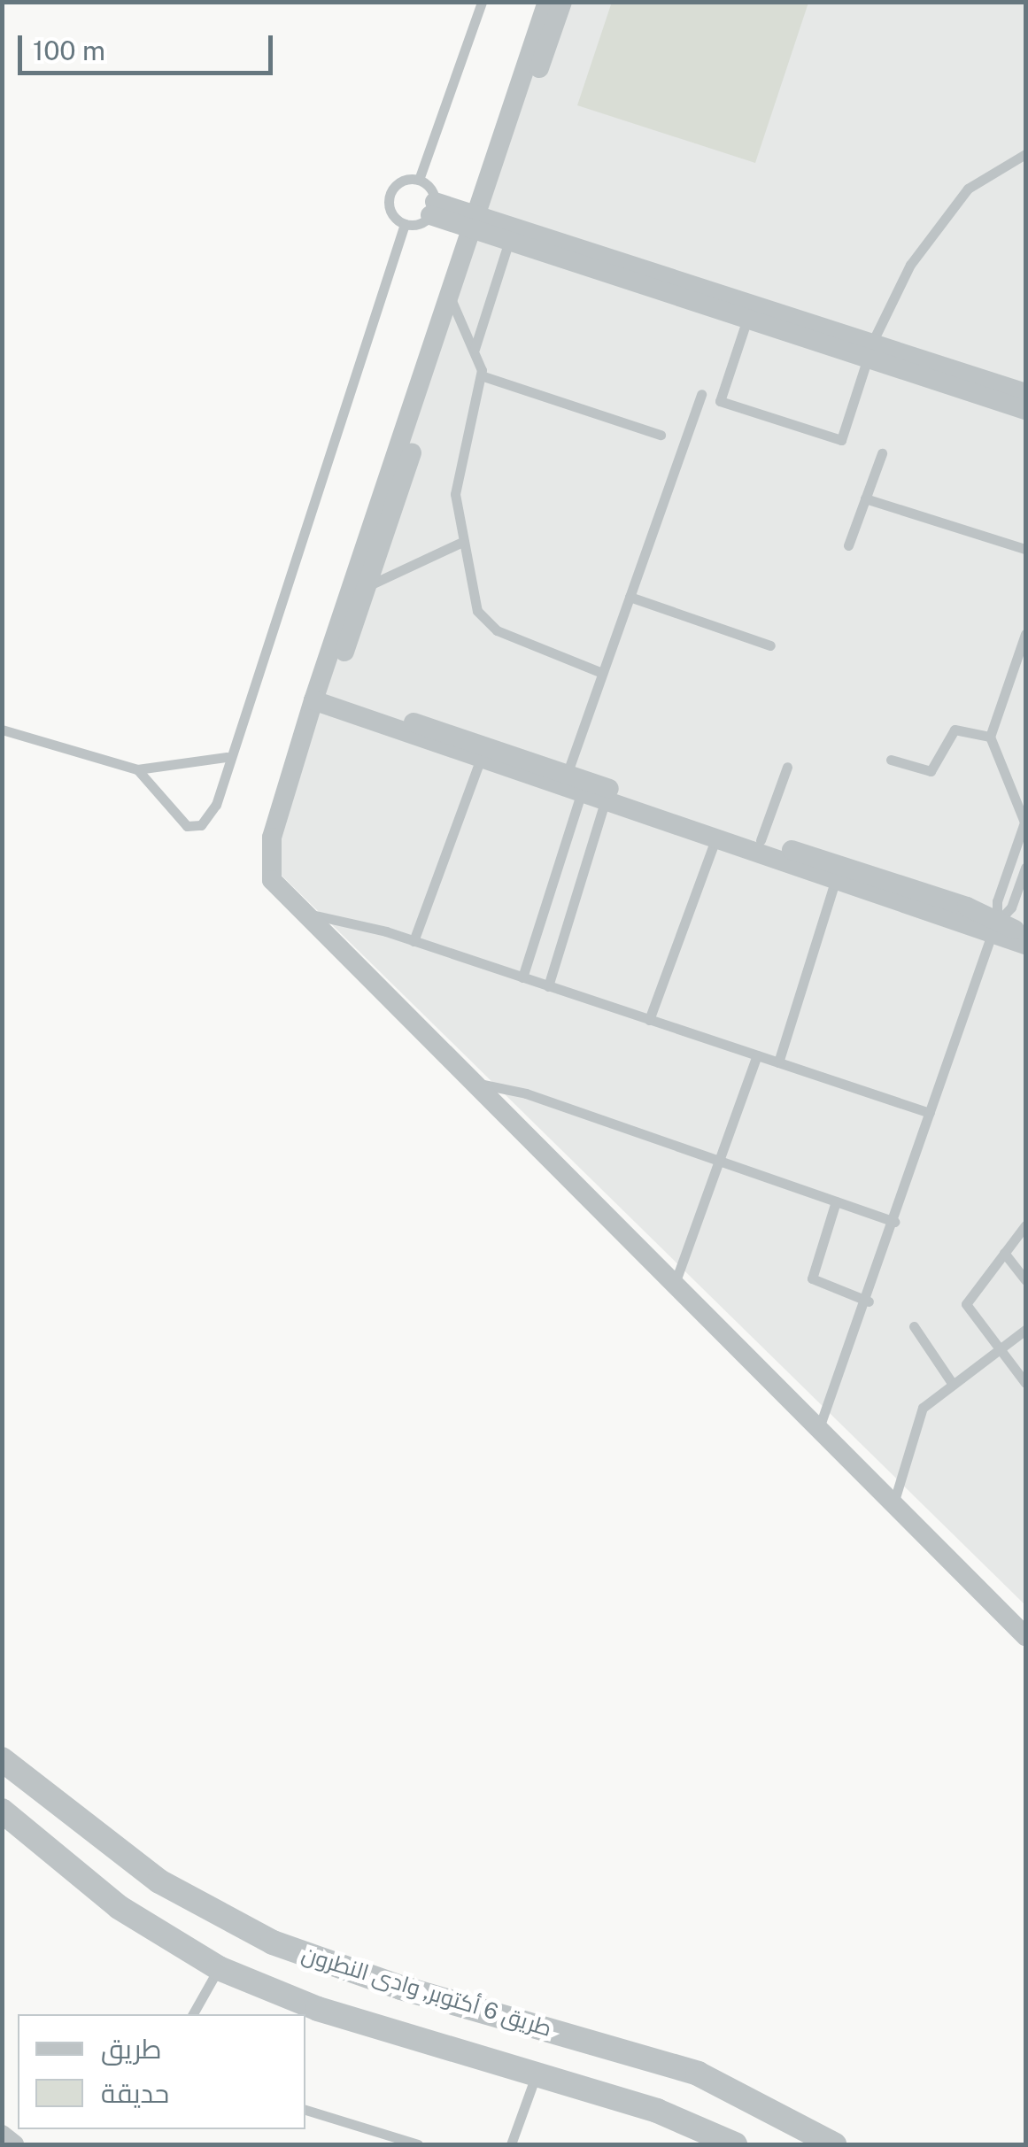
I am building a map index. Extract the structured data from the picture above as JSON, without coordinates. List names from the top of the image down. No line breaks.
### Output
{"streets":{"street":["طريق 6 أكتوبر, وادى النطرون"]},"legend":["طريق","حديقة"],"scale_bar":"100 m"}
